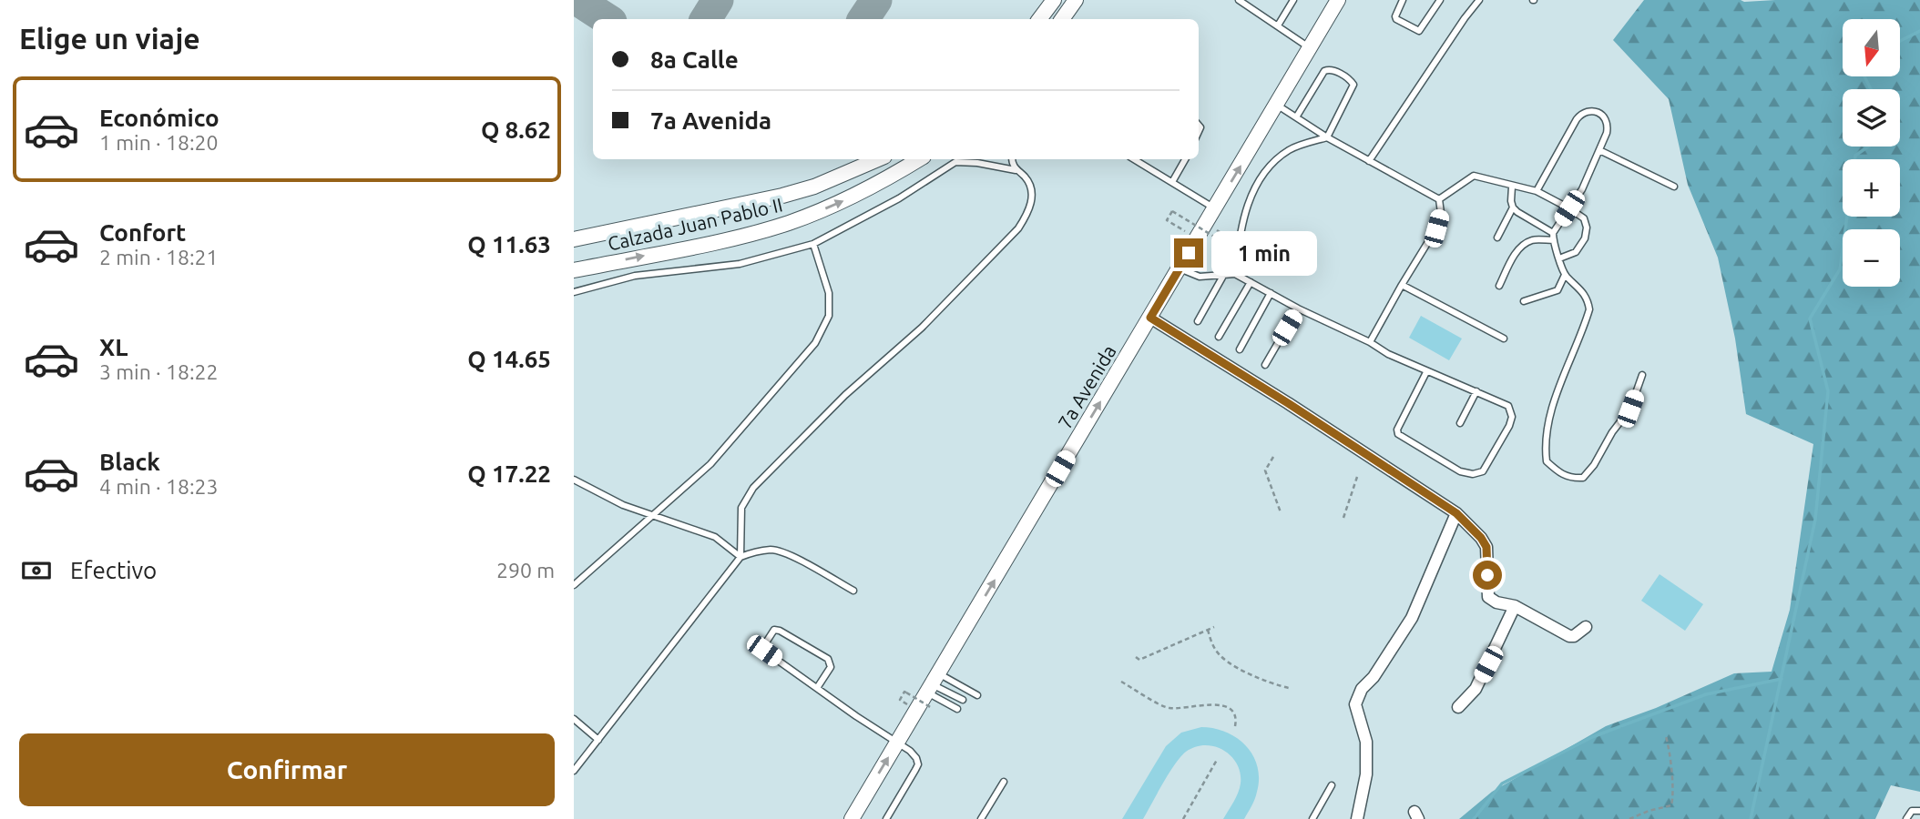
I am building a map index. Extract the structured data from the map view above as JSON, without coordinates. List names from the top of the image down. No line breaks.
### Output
{"streets":{"main road":["Calzada Juan Pablo II","7a Avenida"]},"one_way":["7a Avenida"],"north":"bottom","page":{"heading":"Elige un viaje","map_buttons":["+","−"],"banner":["8a Calle","7a Avenida"],"list":[{"name":"Económico","note":"1 min · 18:20","value":"Q 8.62"},{"name":"Confort","note":"2 min · 18:21","value":"Q 11.63"},{"name":"XL","note":"3 min · 18:22","value":"Q 14.65"},{"name":"Black","note":"4 min · 18:23","value":"Q 17.22"}],"bubble":"1 min","pay":["Efectivo","290 m"],"buttons":"Confirmar"}}
